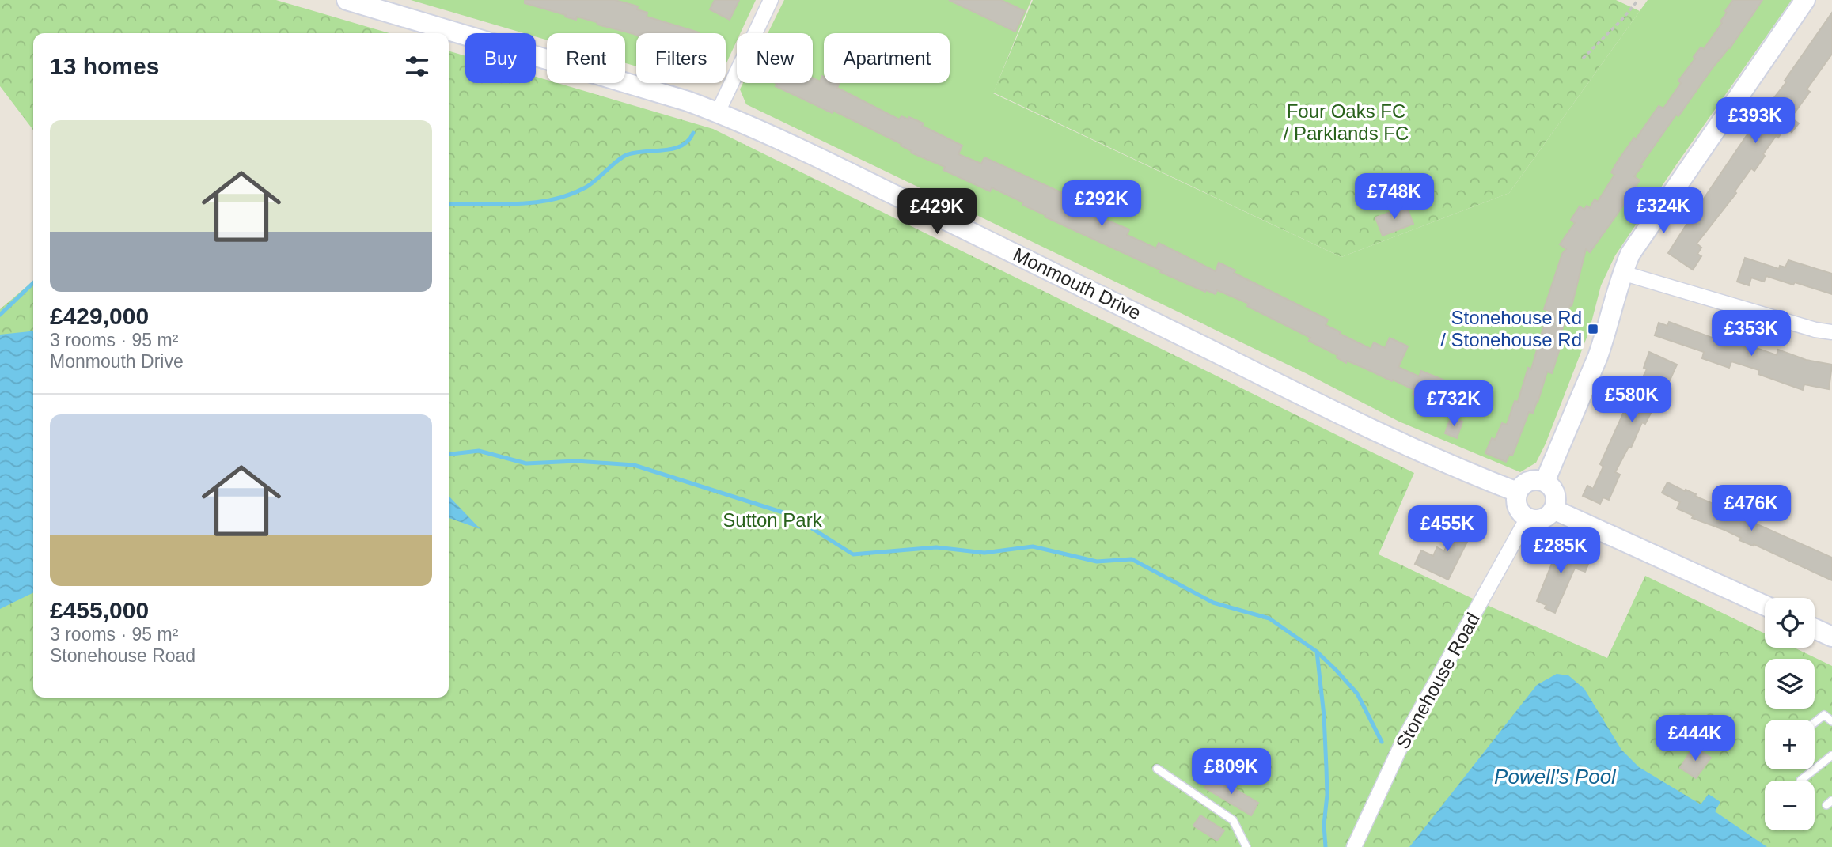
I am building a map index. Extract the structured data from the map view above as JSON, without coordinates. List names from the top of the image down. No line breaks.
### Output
{"streets":{"street":["Monmouth Drive","Stonehouse Road"]},"crossings":[["Monmouth Drive","Stonehouse Road"]],"water":["Powell's Pool"],"parks":["Four Oaks FC / Parklands FC","Sutton Park"],"places":{"transit":["Stonehouse Rd / Stonehouse Rd"]},"page":{"chip":["Buy","Rent","Filters","New","Apartment"],"heading":"13 homes","price":["£393K","£748K","£292K","£324K","£429K","£353K","£580K","£732K","£476K","£455K","£285K","£444K","£809K"],"list":[{"name":"£429,000","note":"3 rooms · 95 m² · Monmouth Drive"},{"name":"£455,000","note":"3 rooms · 95 m² · Stonehouse Road"}],"map_buttons":["+","−"]}}
